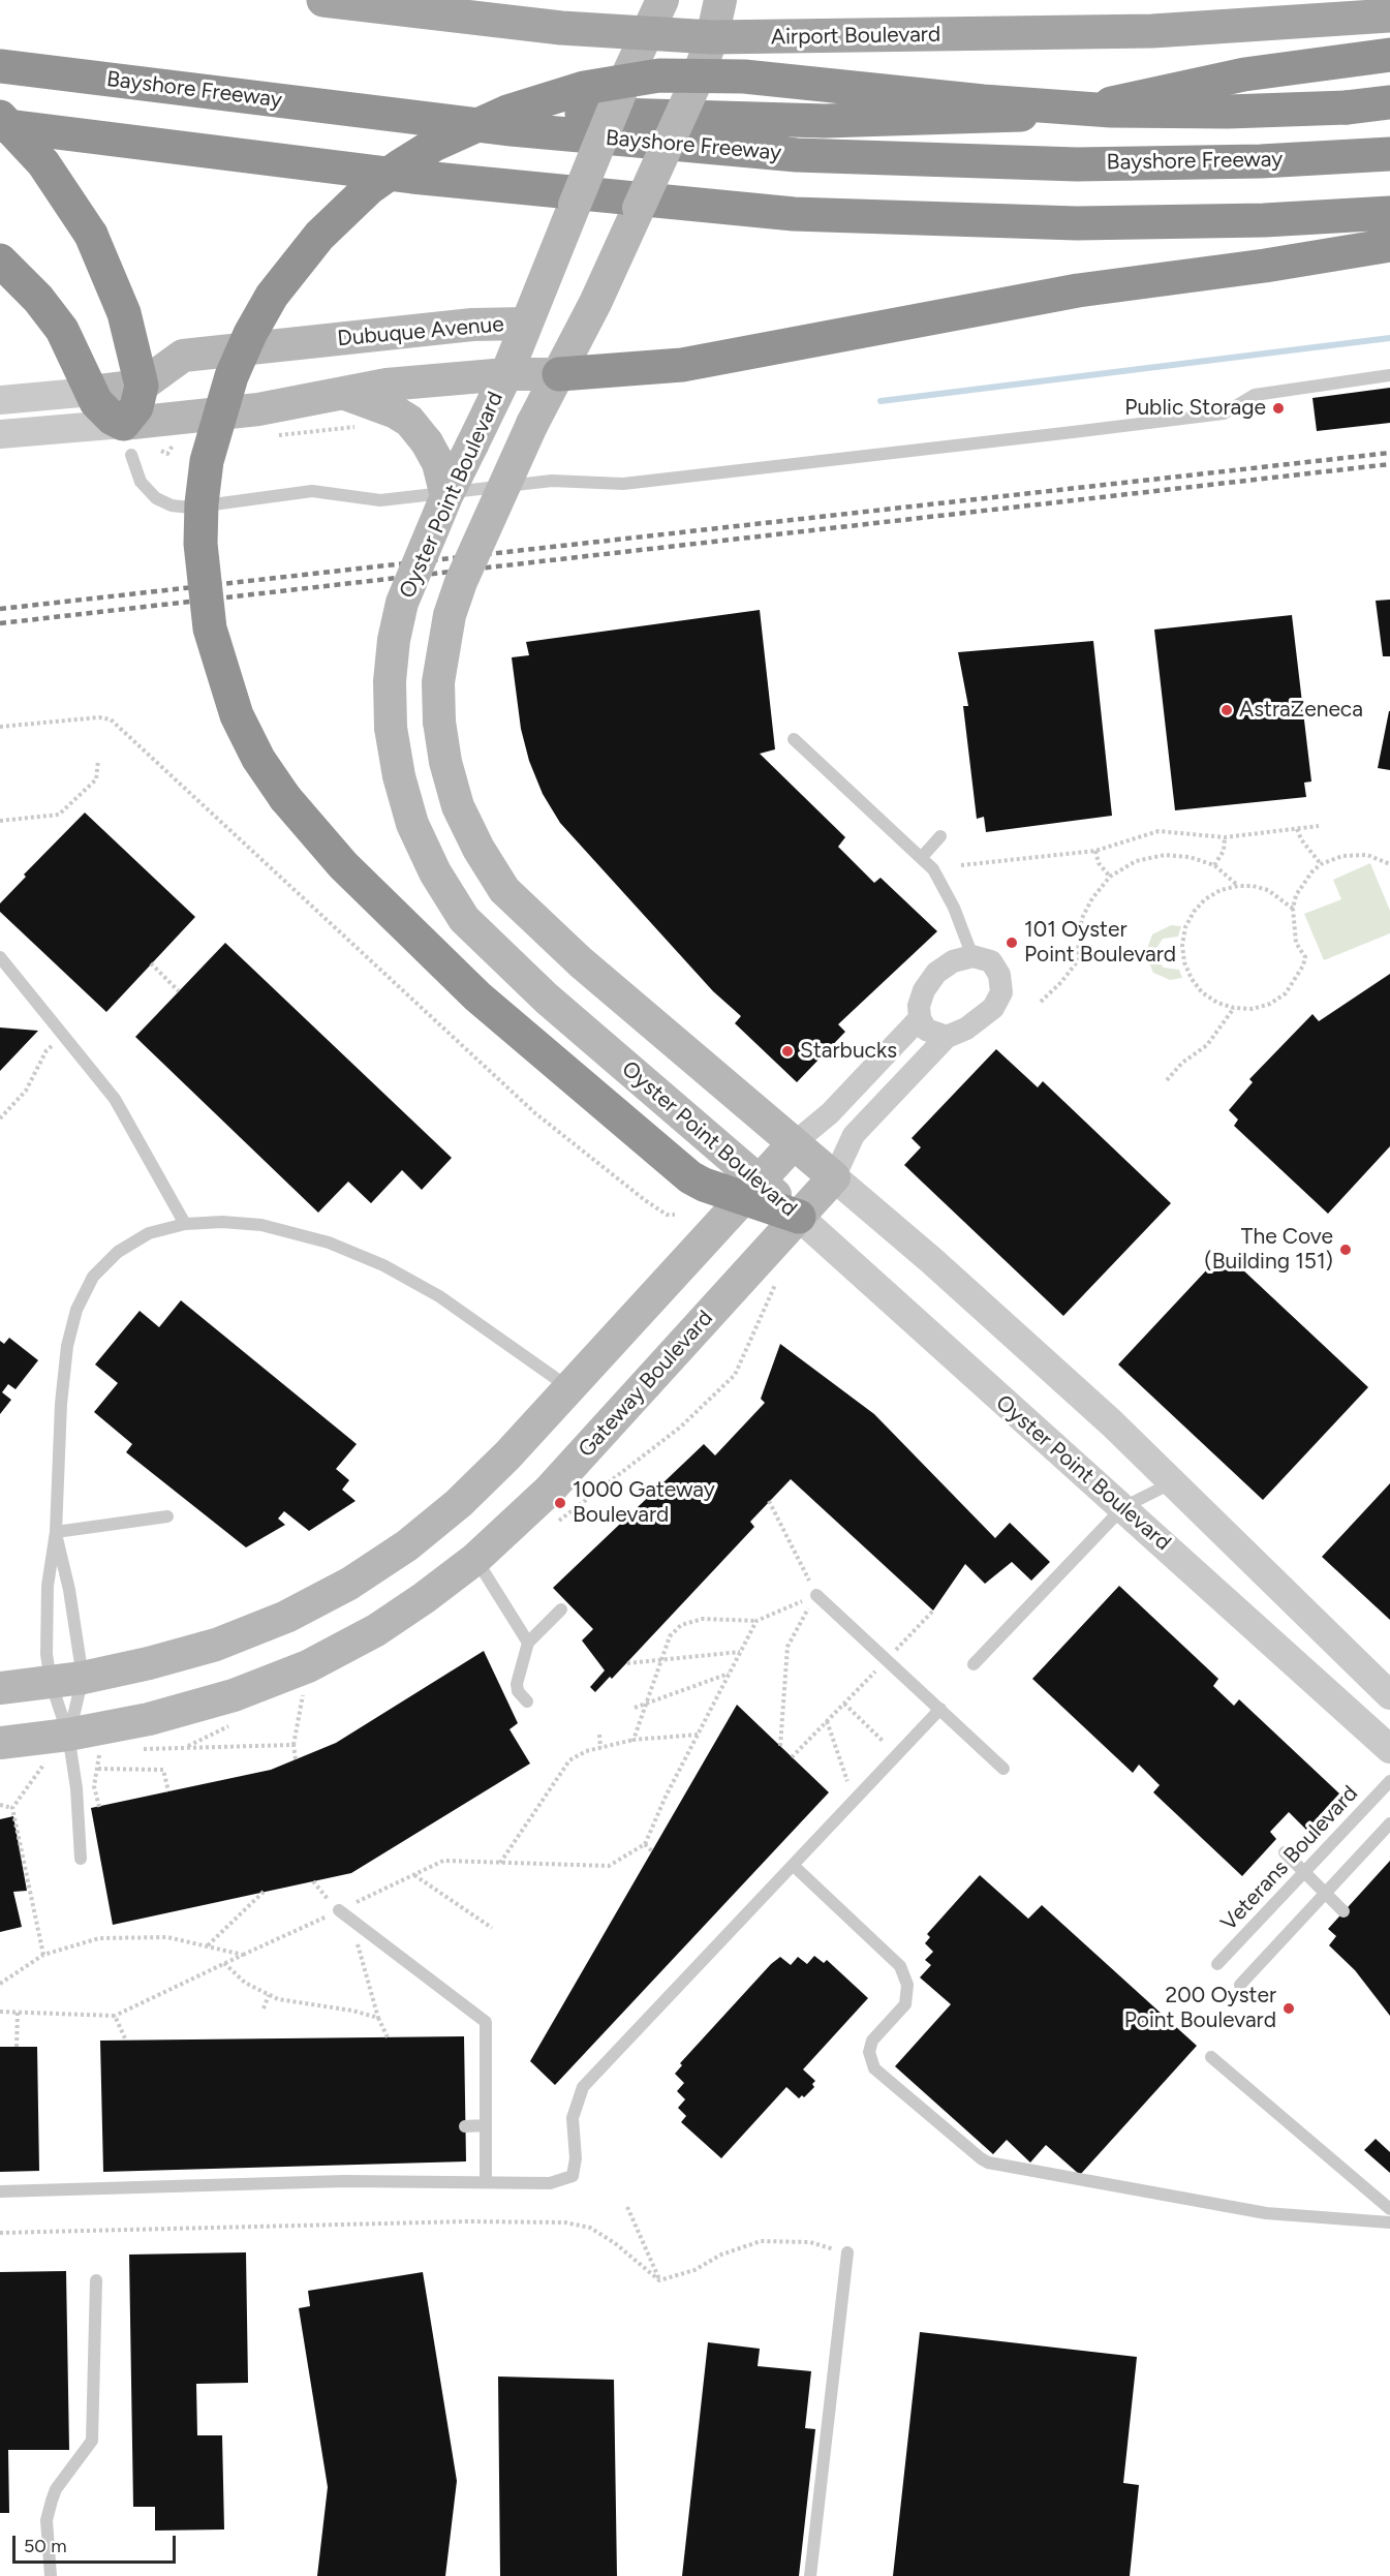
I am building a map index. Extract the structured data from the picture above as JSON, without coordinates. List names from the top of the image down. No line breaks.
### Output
{"streets":{"highway":["Bayshore Freeway"],"main road":["Airport Boulevard","Dubuque Avenue","Oyster Point Boulevard","Gateway Boulevard"],"lane":["Veterans Boulevard"]},"crossings":[["Airport Boulevard","Oyster Point Boulevard"],["Dubuque Avenue","Oyster Point Boulevard"],["Oyster Point Boulevard","Gateway Boulevard"]],"places":["Public Storage","AstraZeneca","101 Oyster Point Boulevard","Starbucks","The Cove (Building 151)","1000 Gateway Boulevard","200 Oyster Point Boulevard"],"scale_bar":"50 m"}
